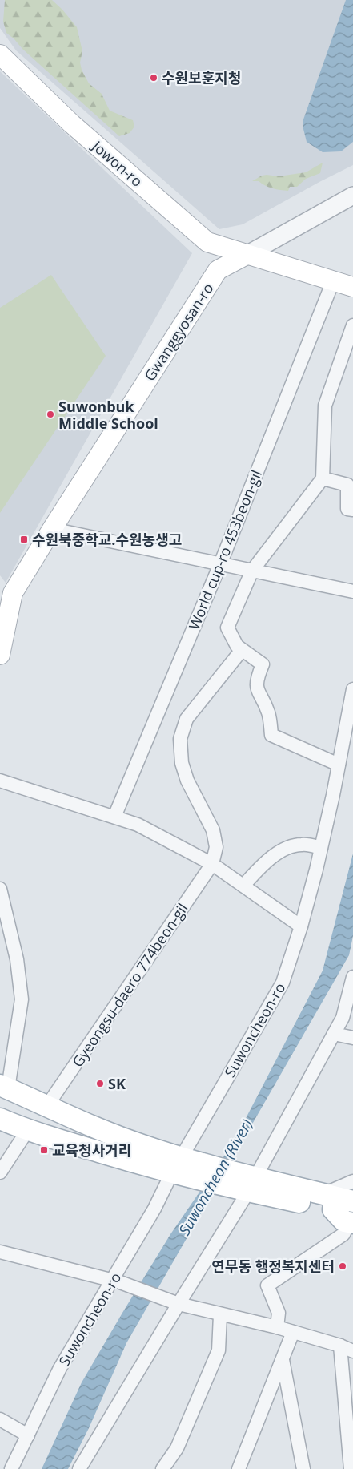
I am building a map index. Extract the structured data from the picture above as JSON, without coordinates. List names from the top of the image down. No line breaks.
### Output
{"streets":{"main road":["Jowon-ro","Gwanggyosan-ro"],"street":["World cup-ro 453beon-gil","Gyeongsu-daero 774beon-gil","Suwoncheon-ro"]},"crossings":[["Jowon-ro","Gwanggyosan-ro"],["Jowon-ro","World cup-ro 453beon-gil"]],"water":["Suwoncheon (River)"],"places":{"other":["수원보훈지청","Suwonbuk Middle School","SK","연무동 행정복지센터"],"transit":["수원북중학교.수원농생고","교육청사거리"]}}
